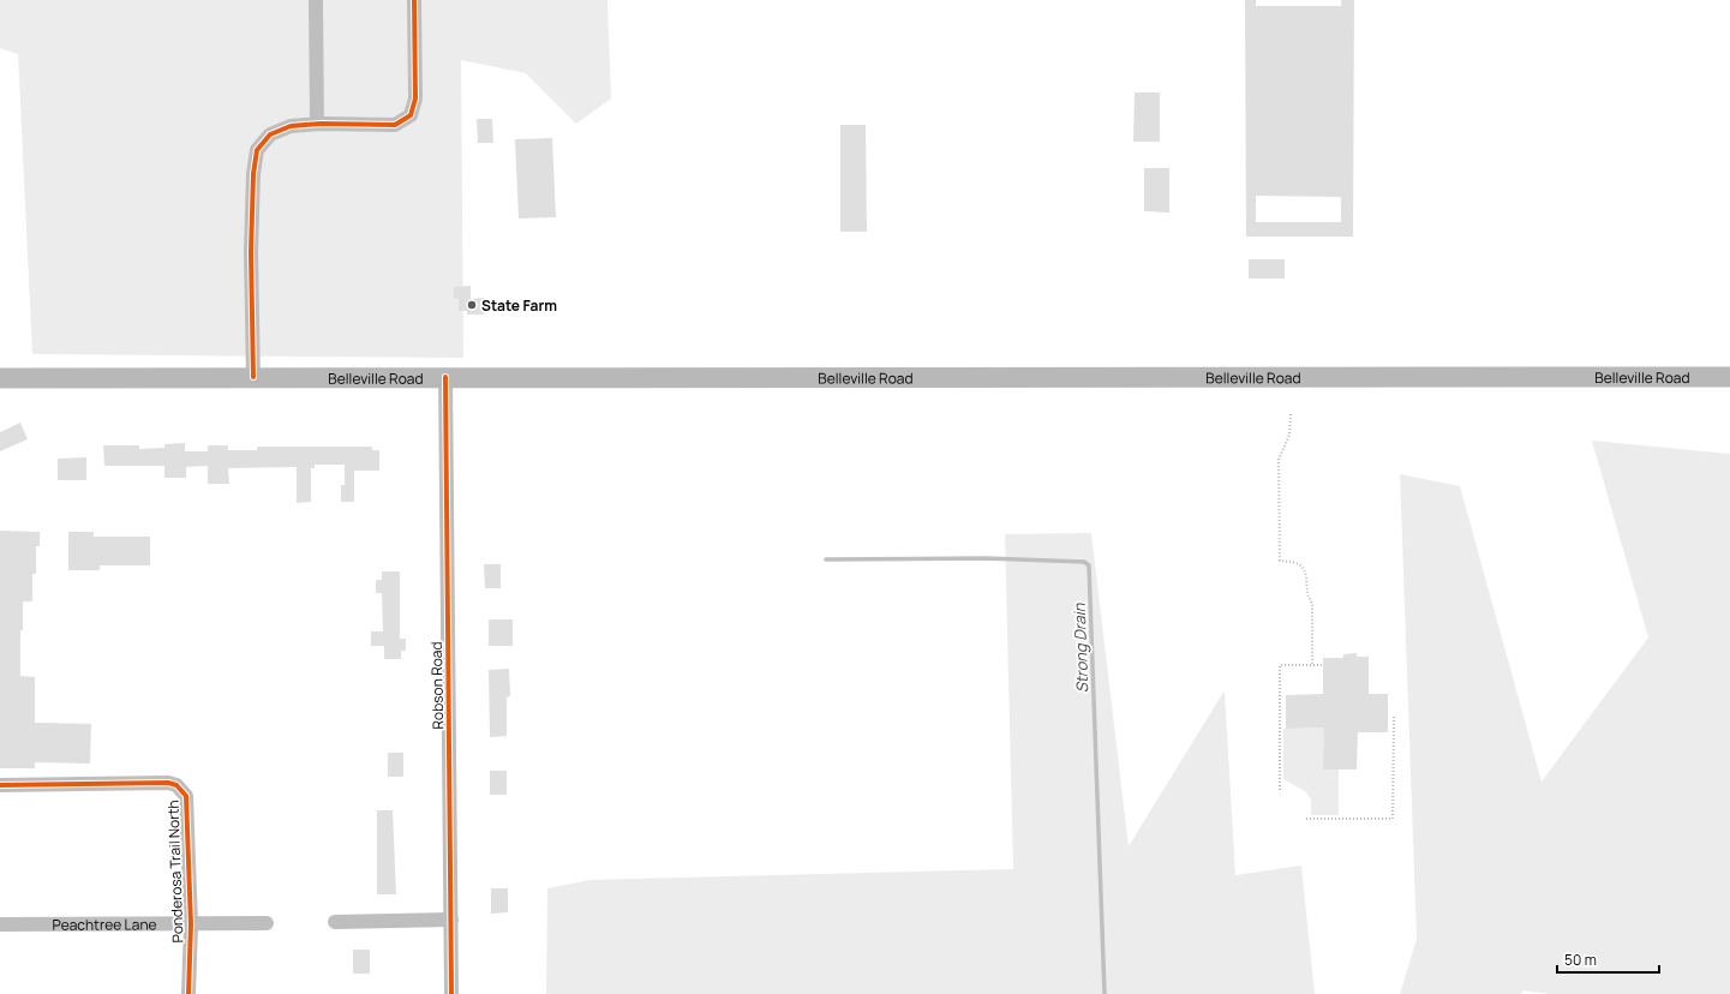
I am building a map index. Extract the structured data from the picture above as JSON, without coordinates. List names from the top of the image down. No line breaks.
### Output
{"streets":{"main road":["Belleville Road"],"street":["Robson Road","Ponderosa Trail North","Peachtree Lane"]},"crossings":[["Belleville Road","Robson Road"],["Ponderosa Trail North","Peachtree Lane"]],"water":["Strong Drain"],"places":["State Farm"],"scale_bar":"50 m"}
